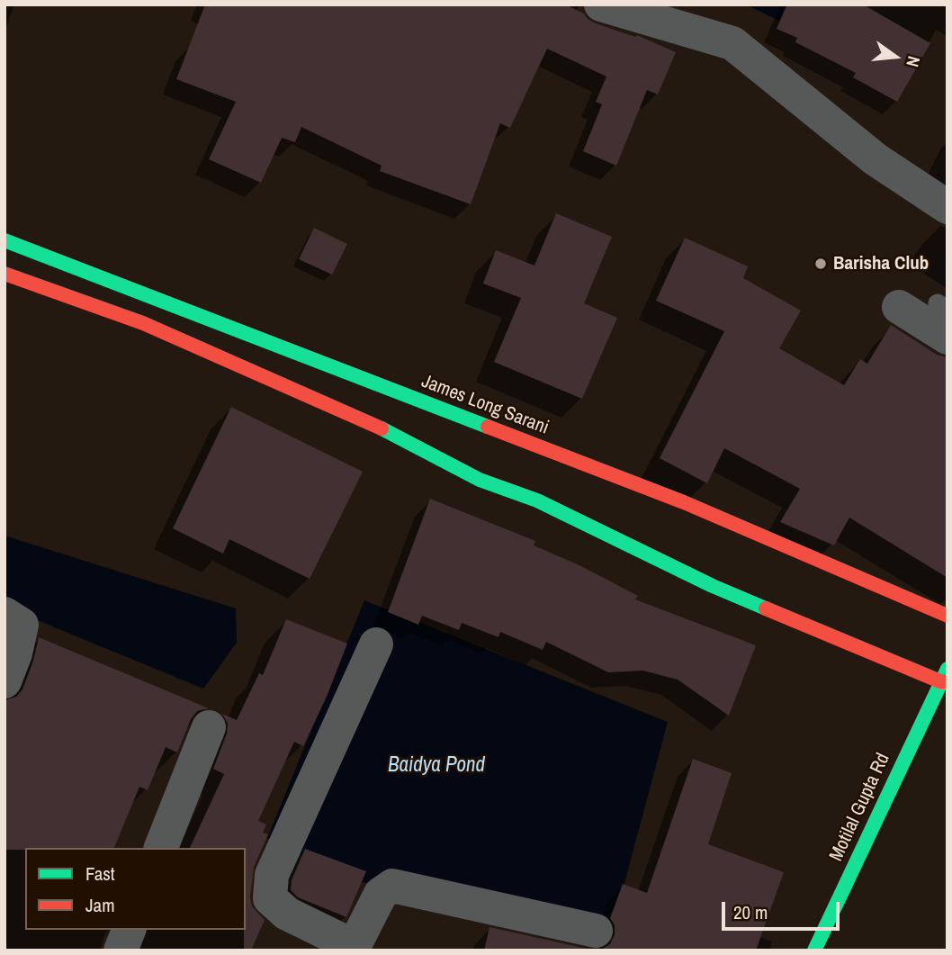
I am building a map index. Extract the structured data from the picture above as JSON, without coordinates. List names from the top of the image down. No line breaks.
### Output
{"streets":{"main road":["James Long Sarani","Motilal Gupta Rd"]},"water":["Baidya Pond"],"places":["Barisha Club"],"legend":["Fast","Jam"],"scale_bar":"20 m","north":"right"}
